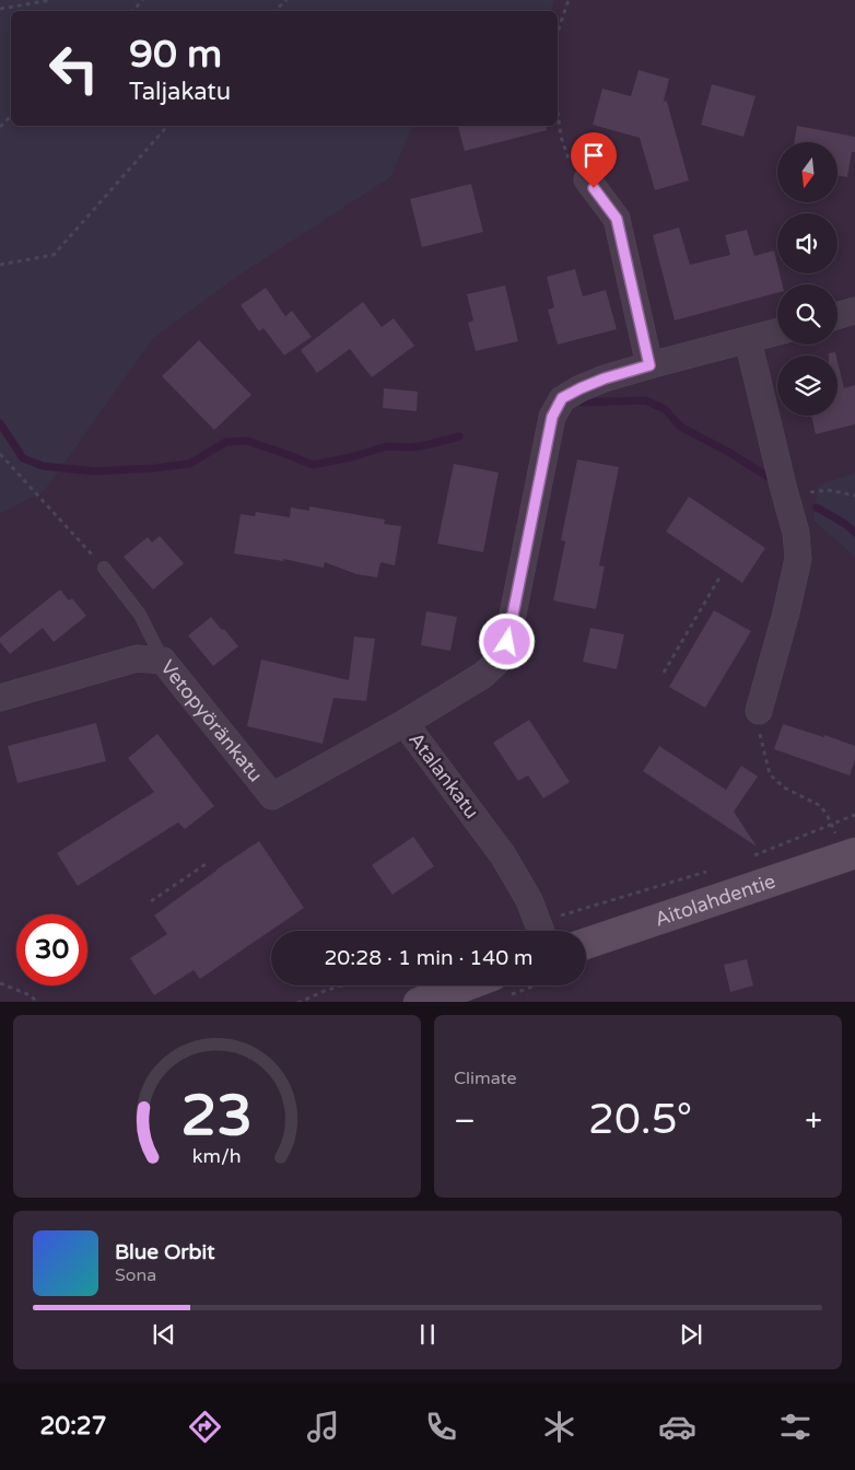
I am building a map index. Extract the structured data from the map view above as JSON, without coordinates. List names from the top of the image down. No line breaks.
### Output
{"streets":{"main road":["Aitolahdentie"],"street":["Vetopyöränkatu","Atalankatu"]},"crossings":[["Vetopyöränkatu","Atalankatu"]],"north":"bottom","page":{"turn":["90 m","Taljakatu"],"limit":"30","trip":"20:28 · 1 min · 140 m","tile":"Climate","heat":["−","20.5°","+"],"song":["Blue Orbit","Sona"],"tabs":"20:27","gauge":["23","km/h"]}}
